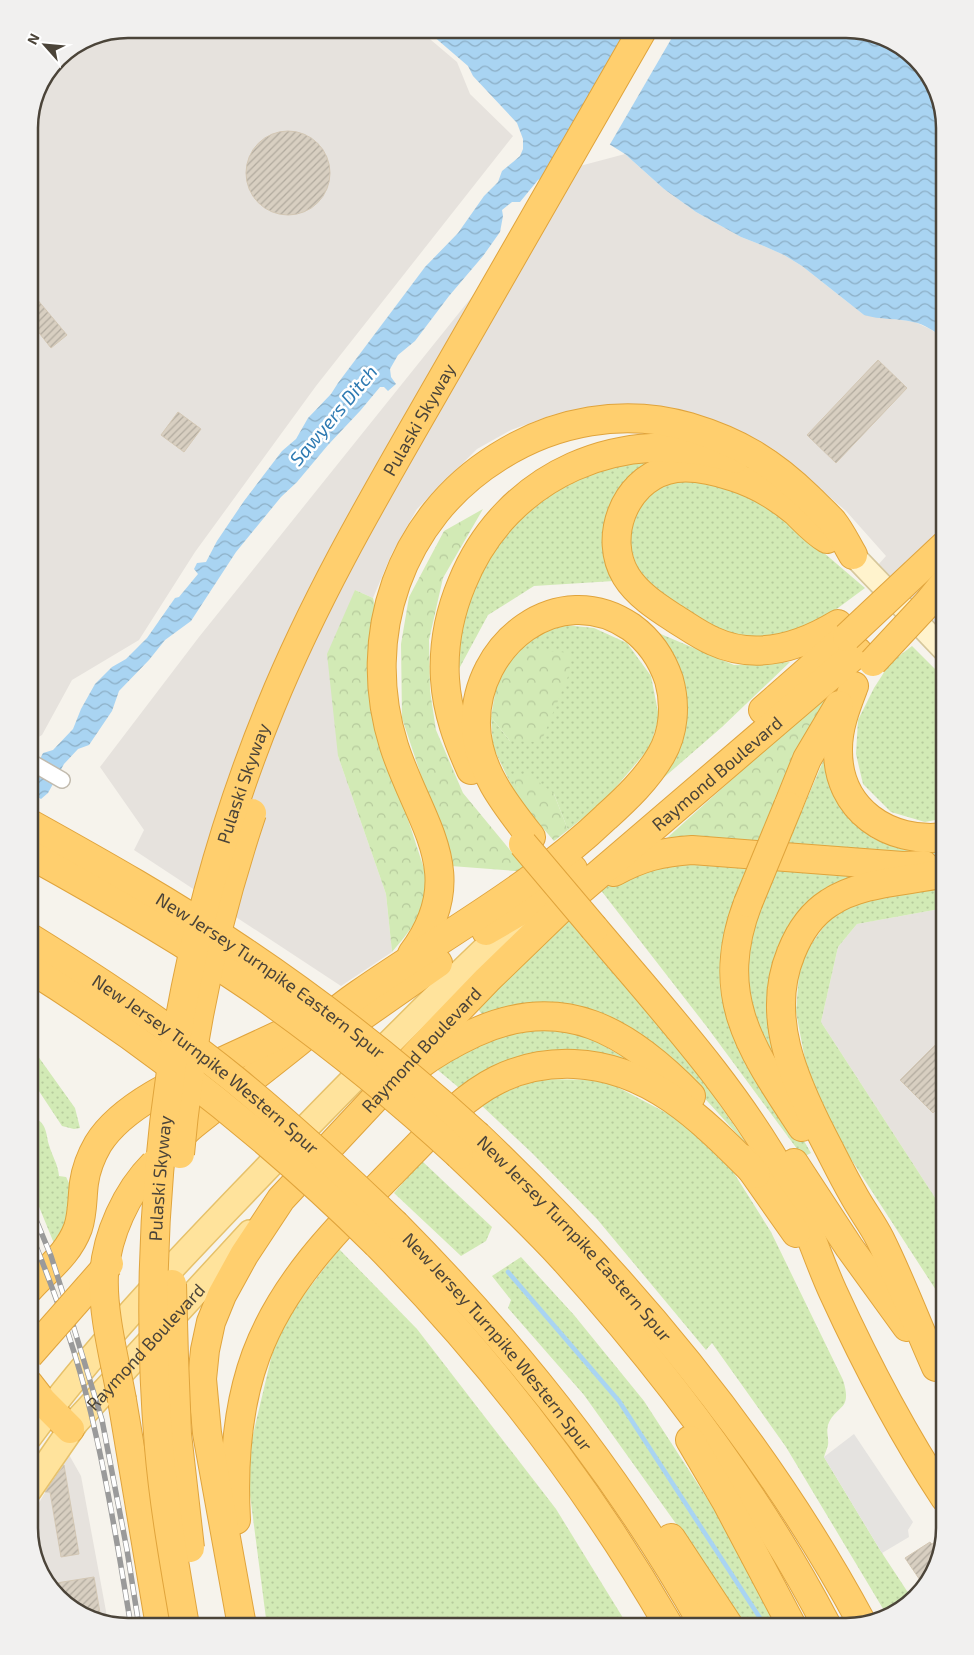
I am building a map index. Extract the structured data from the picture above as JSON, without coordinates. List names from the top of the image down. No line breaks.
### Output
{"streets":{"highway":["Pulaski Skyway","Raymond Boulevard","New Jersey Turnpike Eastern Spur","New Jersey Turnpike Western Spur"]},"water":["Sawyers Ditch"],"north":"top left"}
